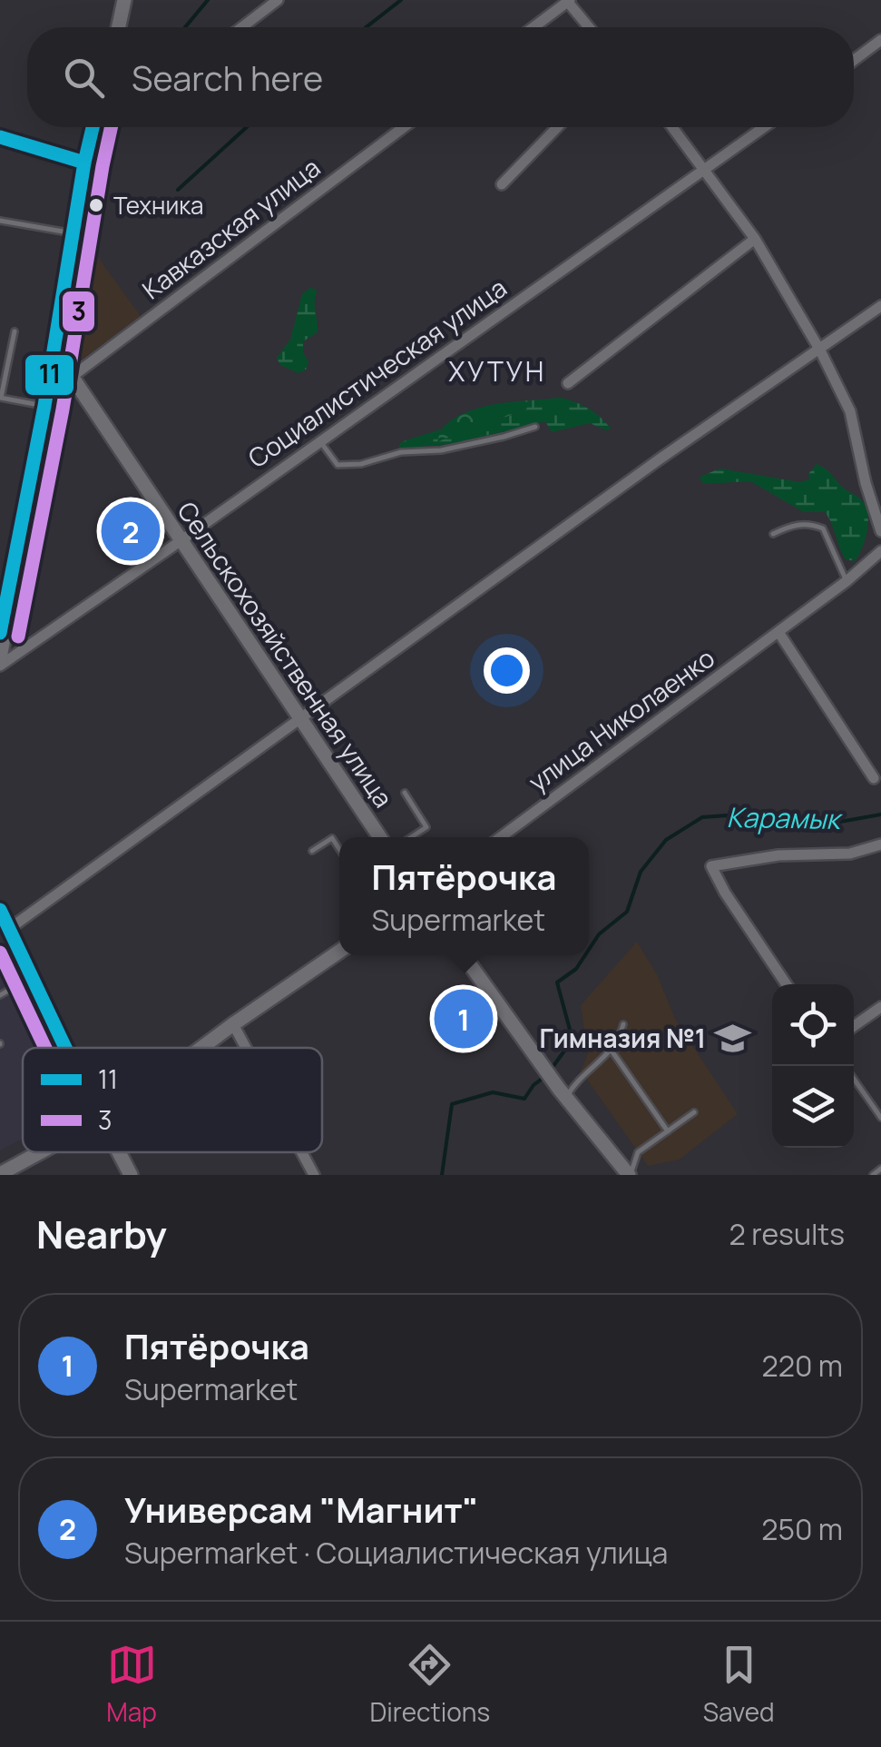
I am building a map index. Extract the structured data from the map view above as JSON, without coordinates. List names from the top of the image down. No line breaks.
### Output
{"streets":{"main road":["Сельскохозяйственная улица"],"street":["Кавказская улица","Социалистическая улица","улица Николаенко"]},"crossings":[["Кавказская улица","Сельскохозяйственная улица"],["Социалистическая улица","Сельскохозяйственная улица"]],"districts":["ХУТУН"],"water":["Карамык"],"places":{"other":["Техника"],"school or university":["Гимназия №1"]},"lines":["transit line 11","transit line 3"],"legend":["11","3"],"page":{"search":"Search here","pins":["2","1"],"popup":["Пятёрочка","Supermarket"],"heading":["Nearby","2 results"],"list":[{"mark":"1","name":"Пятёрочка","note":"Supermarket","value":"220 m"},{"mark":"2","name":"Универсам \"Магнит\"","note":"Supermarket · Социалистическая улица","value":"250 m"}],"nav":["Map","Directions","Saved"]}}
